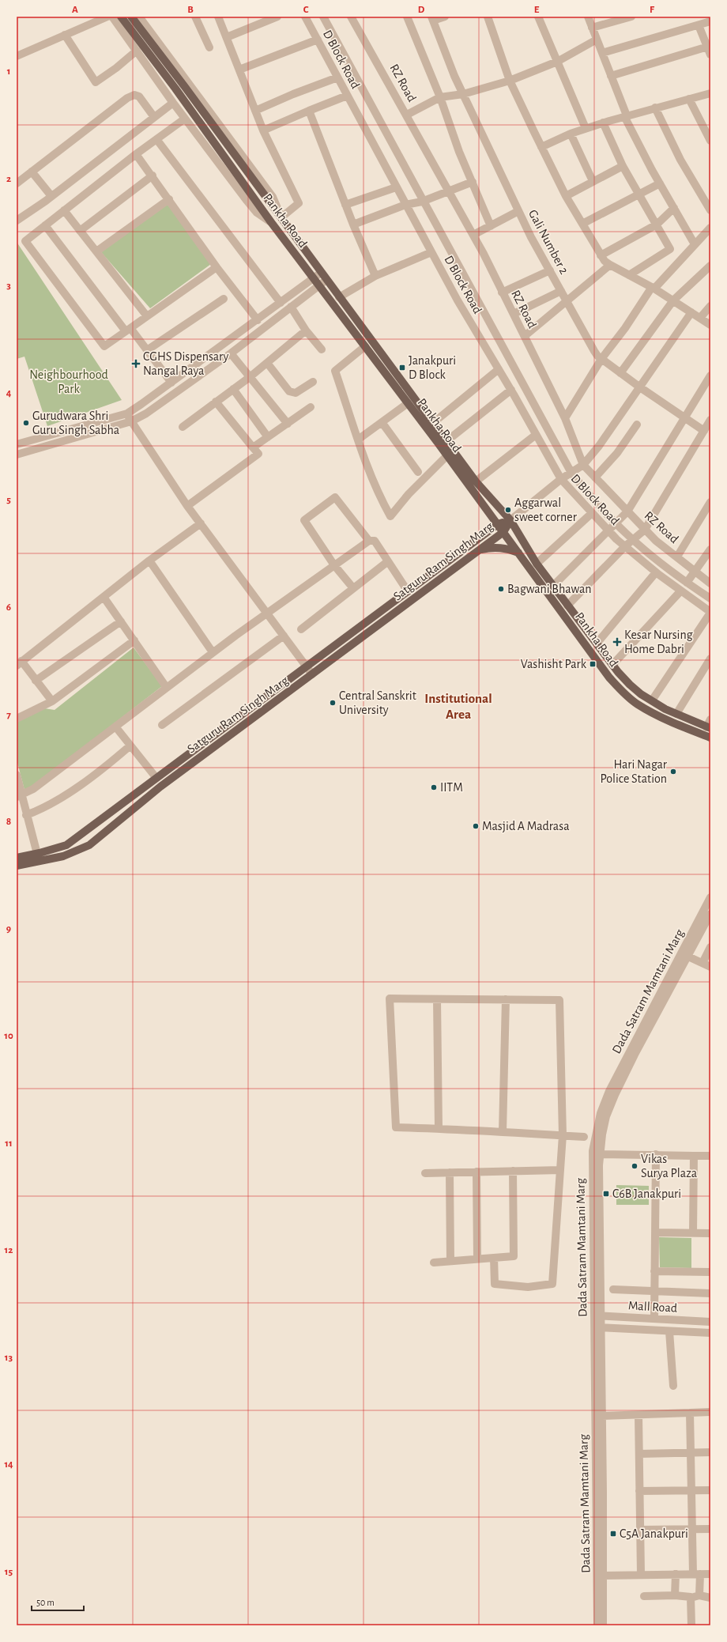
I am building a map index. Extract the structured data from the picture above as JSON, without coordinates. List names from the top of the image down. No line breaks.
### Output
{"streets":{"main road":["Pankha Road","Satguru Ram Singh Marg"],"street":["D Block Road","RZ Road","Gali Number 2","Dada Satram Mamtani Marg","Mall Road"]},"crossings":[["Pankha Road","Satguru Ram Singh Marg"],["Dada Satram Mamtani Marg","Mall Road"]],"districts":["Institutional Area"],"parks":["Neighbourhood Park"],"places":{"health":["CGHS Dispensary Nangal Raya","Kesar Nursing Home Dabri"],"transit":["Janakpuri D Block","Vashisht Park","C6B Janakpuri","C5A Janakpuri"],"other":["Gurudwara Shri Guru Singh Sabha","Aggarwal sweet corner","Bagwani Bhawan","Central Sanskrit University","Hari Nagar Police Station","IITM","Masjid A Madrasa","Vikas Surya Plaza"]},"scale_bar":"50 m","grid":{"columns":["A","B","C","D","E","F"],"rows":["1","2","3","4","5","6","7","8","9","10","11","12","13","14","15"]}}
